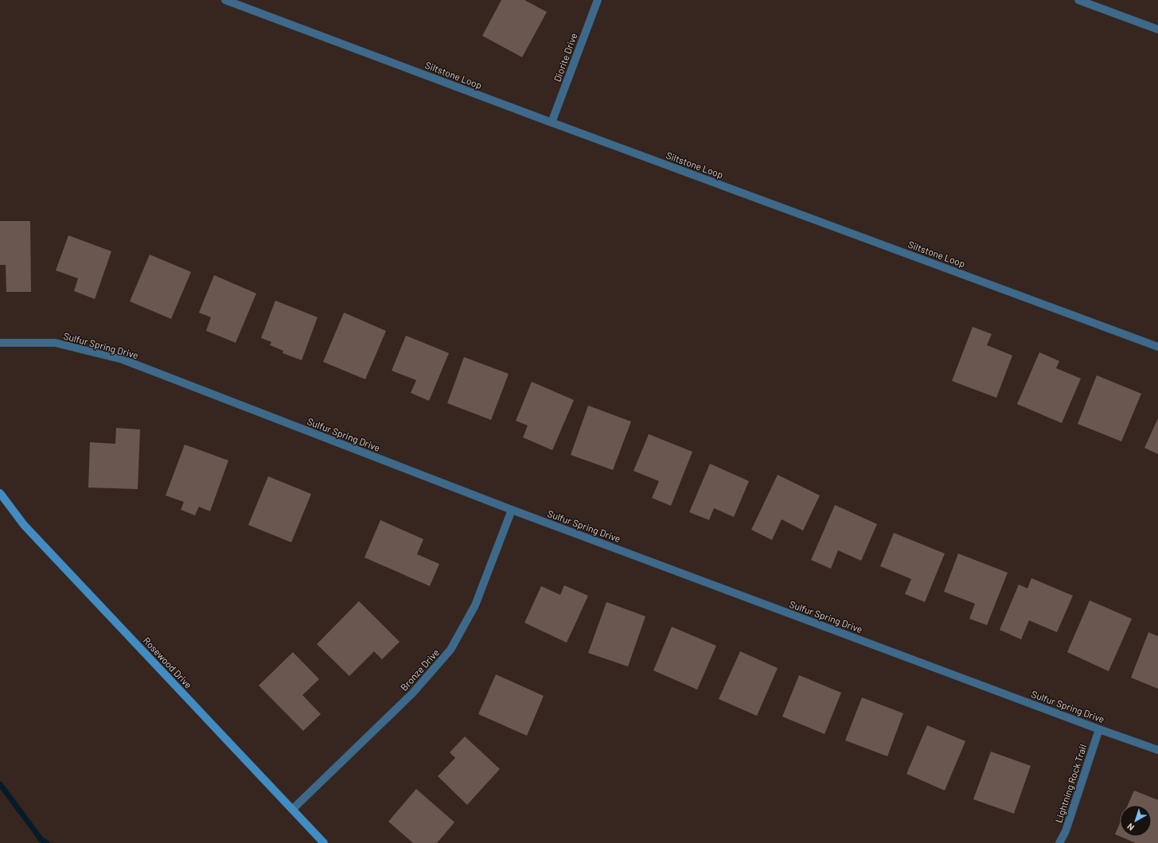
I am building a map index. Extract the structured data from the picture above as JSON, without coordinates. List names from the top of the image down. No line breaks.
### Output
{"streets":{"street":["Diorite Drive","Siltstone Loop","Sulfur Spring Drive","Rosewood Drive","Bronze Drive","Lightning Rock Trail"]},"crossings":[["Diorite Drive","Siltstone Loop"],["Sulfur Spring Drive","Bronze Drive"],["Sulfur Spring Drive","Lightning Rock Trail"],["Rosewood Drive","Bronze Drive"]],"north":"bottom left"}
